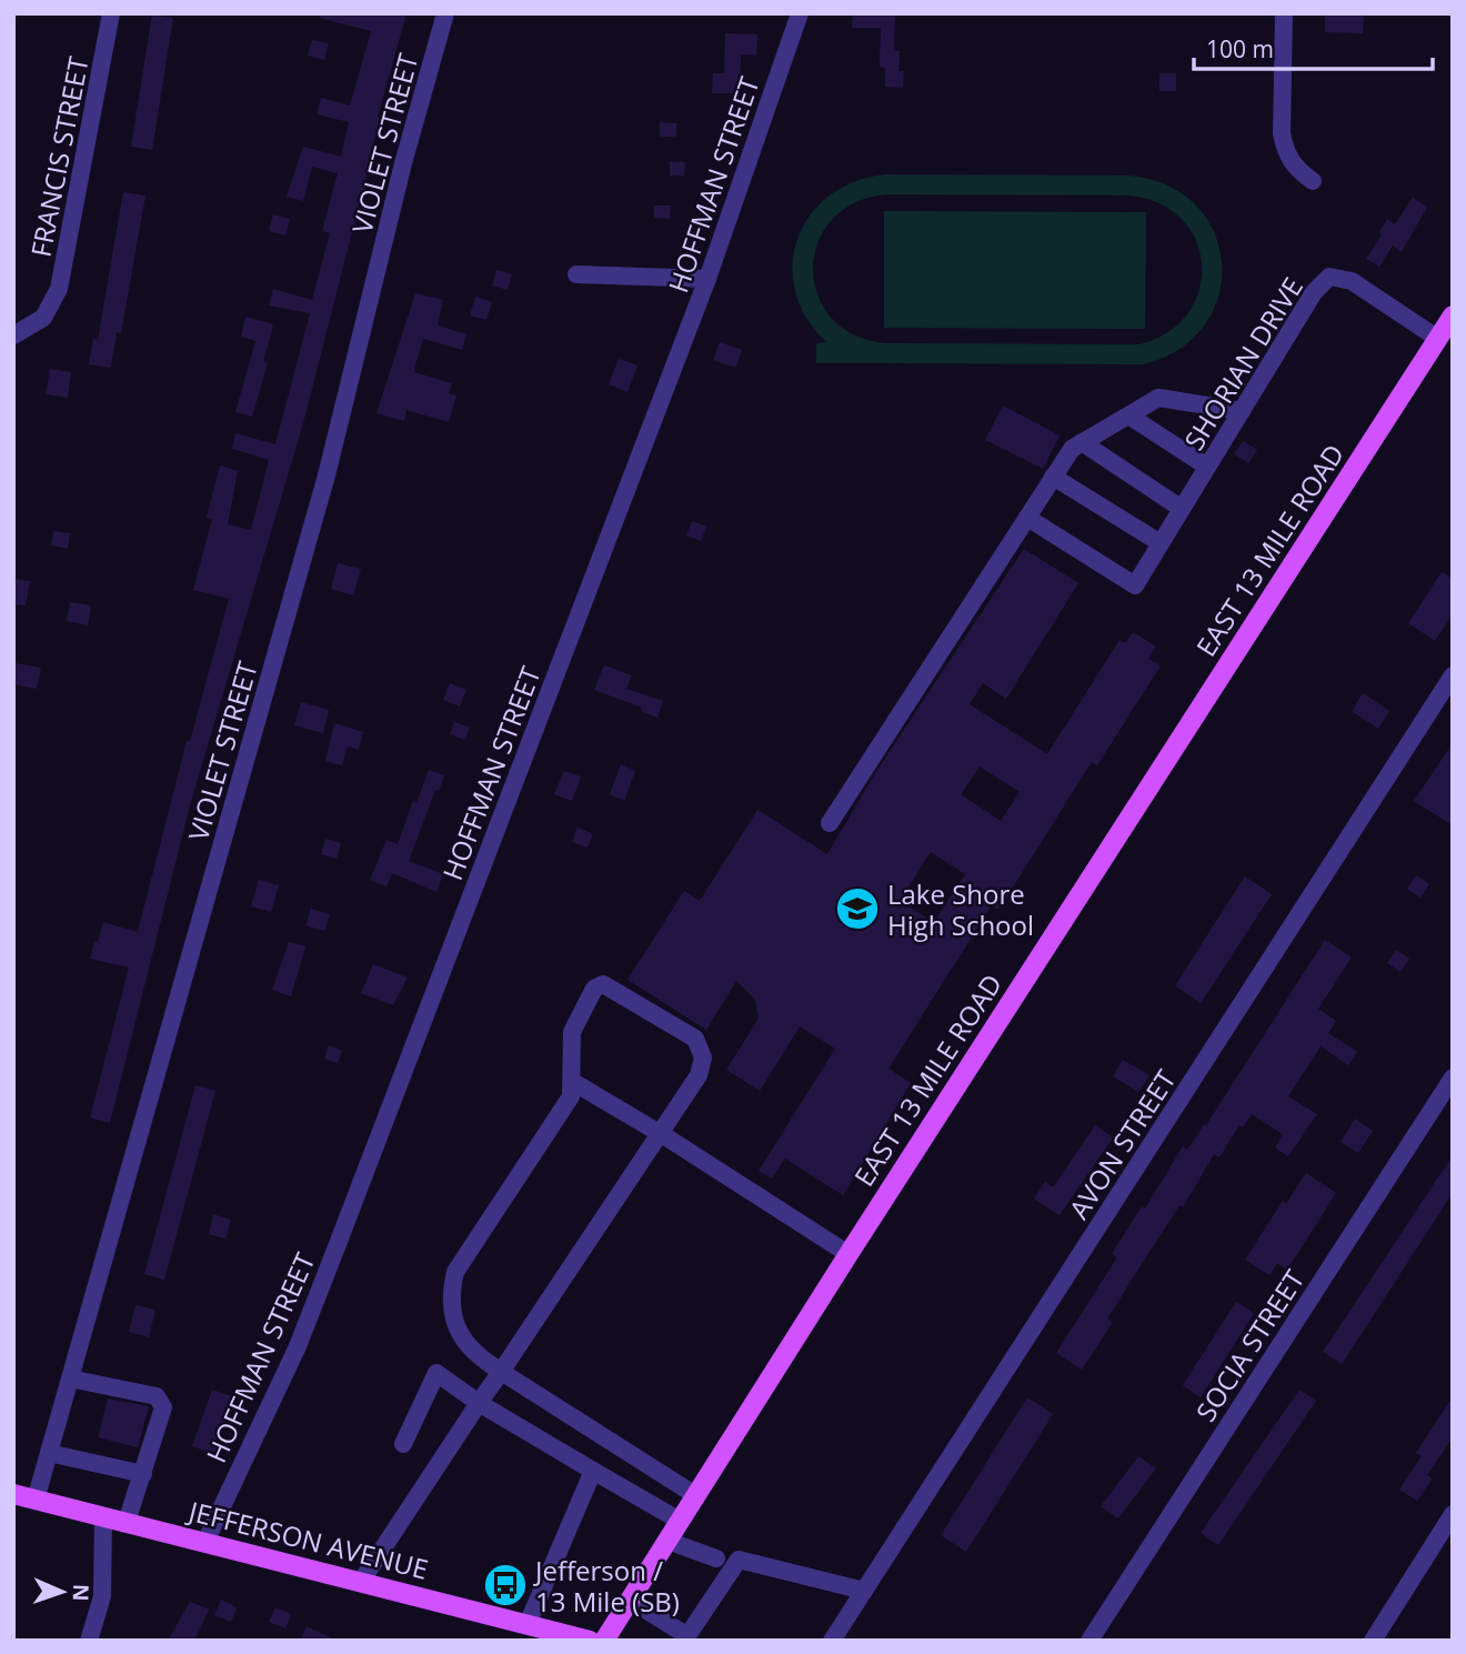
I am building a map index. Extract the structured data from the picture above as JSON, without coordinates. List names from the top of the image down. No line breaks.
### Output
{"streets":{"main road":["EAST 13 MILE ROAD","JEFFERSON AVENUE"],"street":["VIOLET STREET","FRANCIS STREET","HOFFMAN STREET","SHORIAN DRIVE","AVON STREET","SOCIA STREET"]},"crossings":[["VIOLET STREET","JEFFERSON AVENUE"],["HOFFMAN STREET","JEFFERSON AVENUE"],["SHORIAN DRIVE","EAST 13 MILE ROAD"]],"places":{"school or university":["Lake Shore High School"],"bus stop":["Jefferson / 13 Mile (SB)"]},"scale_bar":"100 m","north":"right"}
